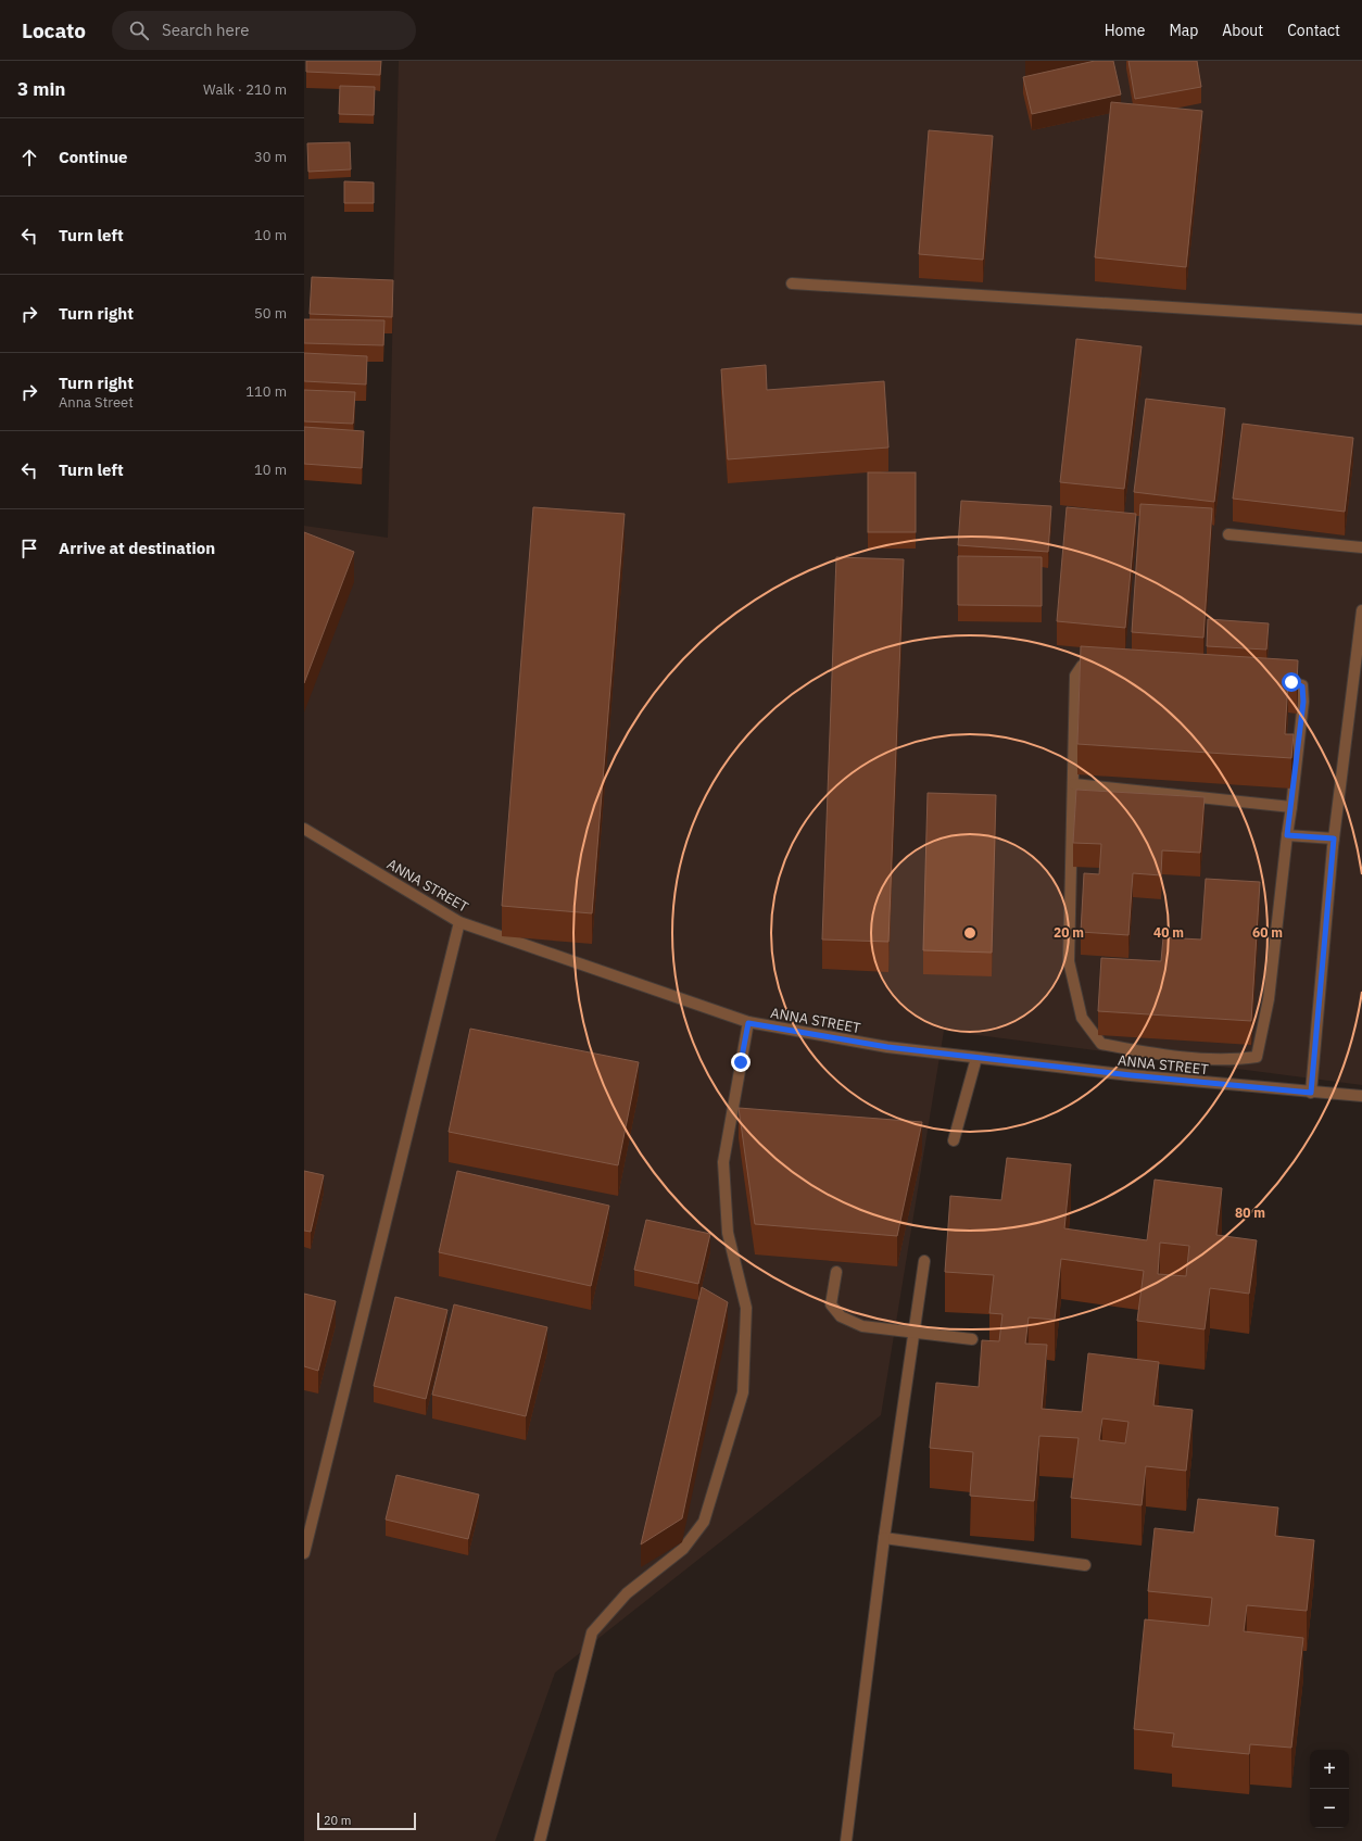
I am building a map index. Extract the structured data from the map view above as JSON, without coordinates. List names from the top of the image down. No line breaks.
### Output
{"streets":{"street":["ANNA STREET"]},"scale_bar":"20 m","page":{"header":"Locato","search":"Search here","nav":["Home","Map","About","Contact"],"heading":["3 min","Walk · 210 m"],"list":[["Continue","30 m"],["Turn left","10 m"],["Turn right","50 m"],["Turn right","Anna Street","110 m"],["Turn left","10 m"],"Arrive at destination"],"map_buttons":["+","−"],"scale":"20 m"},"rings":["20 m","40 m","60 m","80 m"]}
